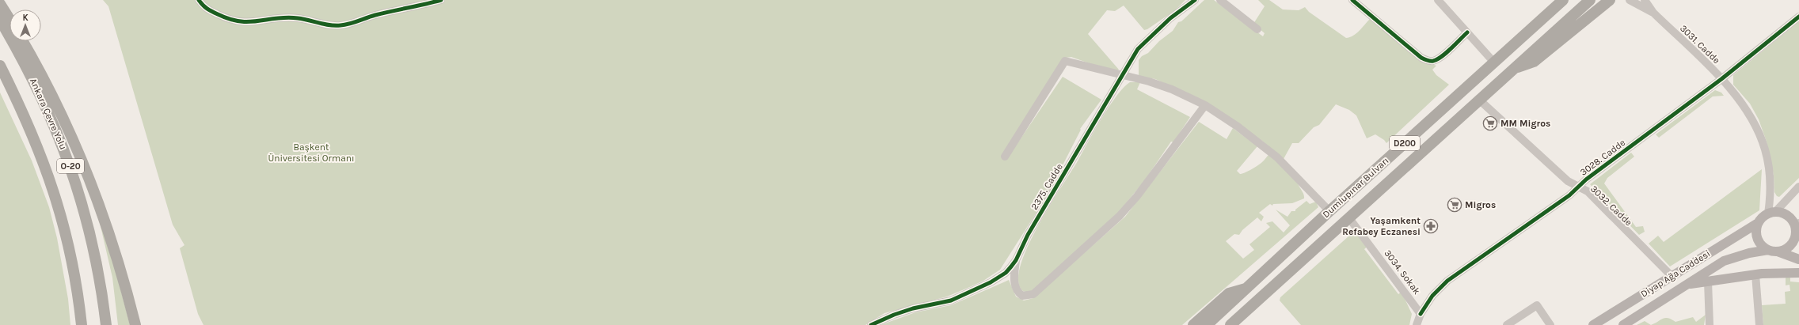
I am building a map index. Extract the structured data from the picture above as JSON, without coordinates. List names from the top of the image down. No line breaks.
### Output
{"streets":{"highway":["Ankara Çevre Yolu","D200","O-20","Dumlupınar Bulvarı"],"main road":["Diyap Ağa Caddesi"],"street":["3031. Cadde","3028. Cadde","2375. Cadde","3032. Cadde","3034. Sokak"]},"crossings":[["3031. Cadde","3028. Cadde"],["3031. Cadde","Diyap Ağa Caddesi"],["3028. Cadde","3032. Cadde"],["3028. Cadde","3034. Sokak"],["Dumlupınar Bulvarı","3032. Cadde"],["Dumlupınar Bulvarı","3034. Sokak"],["3032. Cadde","Diyap Ağa Caddesi"]],"parks":["Başkent Üniversitesi Ormanı"],"places":{"supermarket":["MM Migros","Migros"],"pharmacy":["Yaşamkent Refabey Eczanesi"]},"north":"top"}
